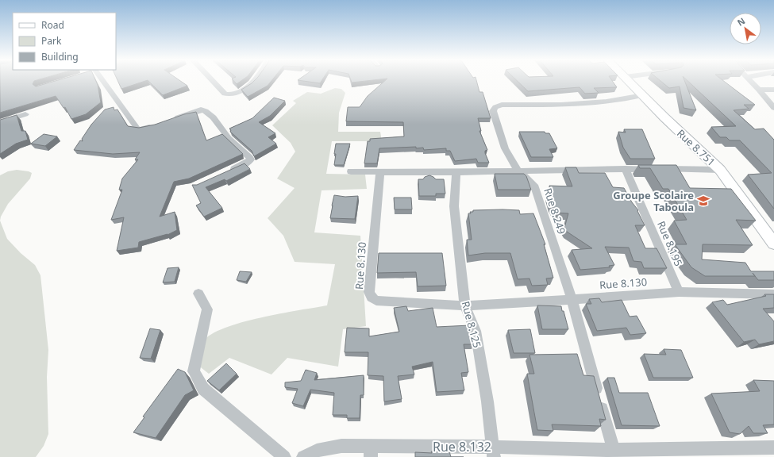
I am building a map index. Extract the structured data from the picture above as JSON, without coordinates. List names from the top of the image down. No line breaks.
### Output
{"streets":{"main road":["Rue 8.751"],"street":["Rue 8.249","Rue 8.195","Rue 8.130","Rue 8.125","Rue 8.132"]},"crossings":[["Rue 8.751","Rue 8.249"],["Rue 8.249","Rue 8.130"],["Rue 8.249","Rue 8.132"],["Rue 8.195","Rue 8.130"],["Rue 8.130","Rue 8.125"],["Rue 8.125","Rue 8.132"]],"places":{"school or university":["Groupe Scolaire Taboula"]},"legend":["Road","Park","Building"],"north":"top left"}
